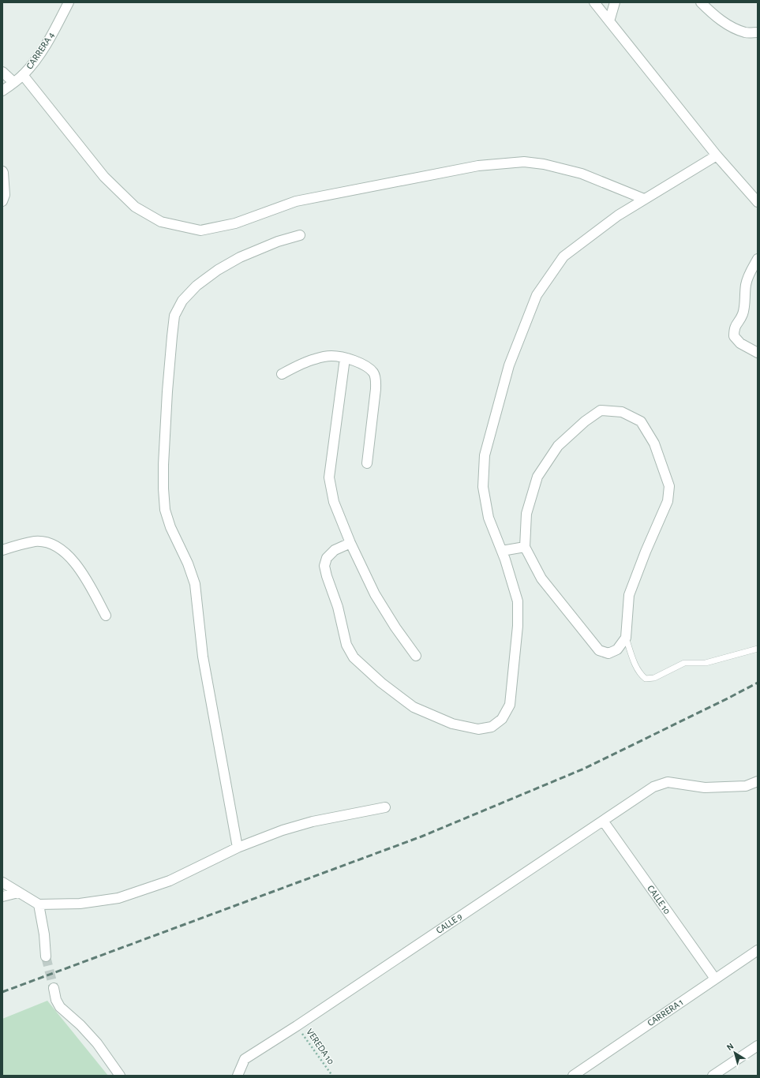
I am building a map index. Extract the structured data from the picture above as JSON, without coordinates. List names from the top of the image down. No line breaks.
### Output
{"streets":{"street":["CARRERA 4","CALLE 10","CALLE 9","CARRERA 1"],"path":["VEREDA 10"]},"crossings":[["CALLE 10","CALLE 9"],["CALLE 10","CARRERA 1"],["CALLE 9","VEREDA 10"]],"north":"top left"}
